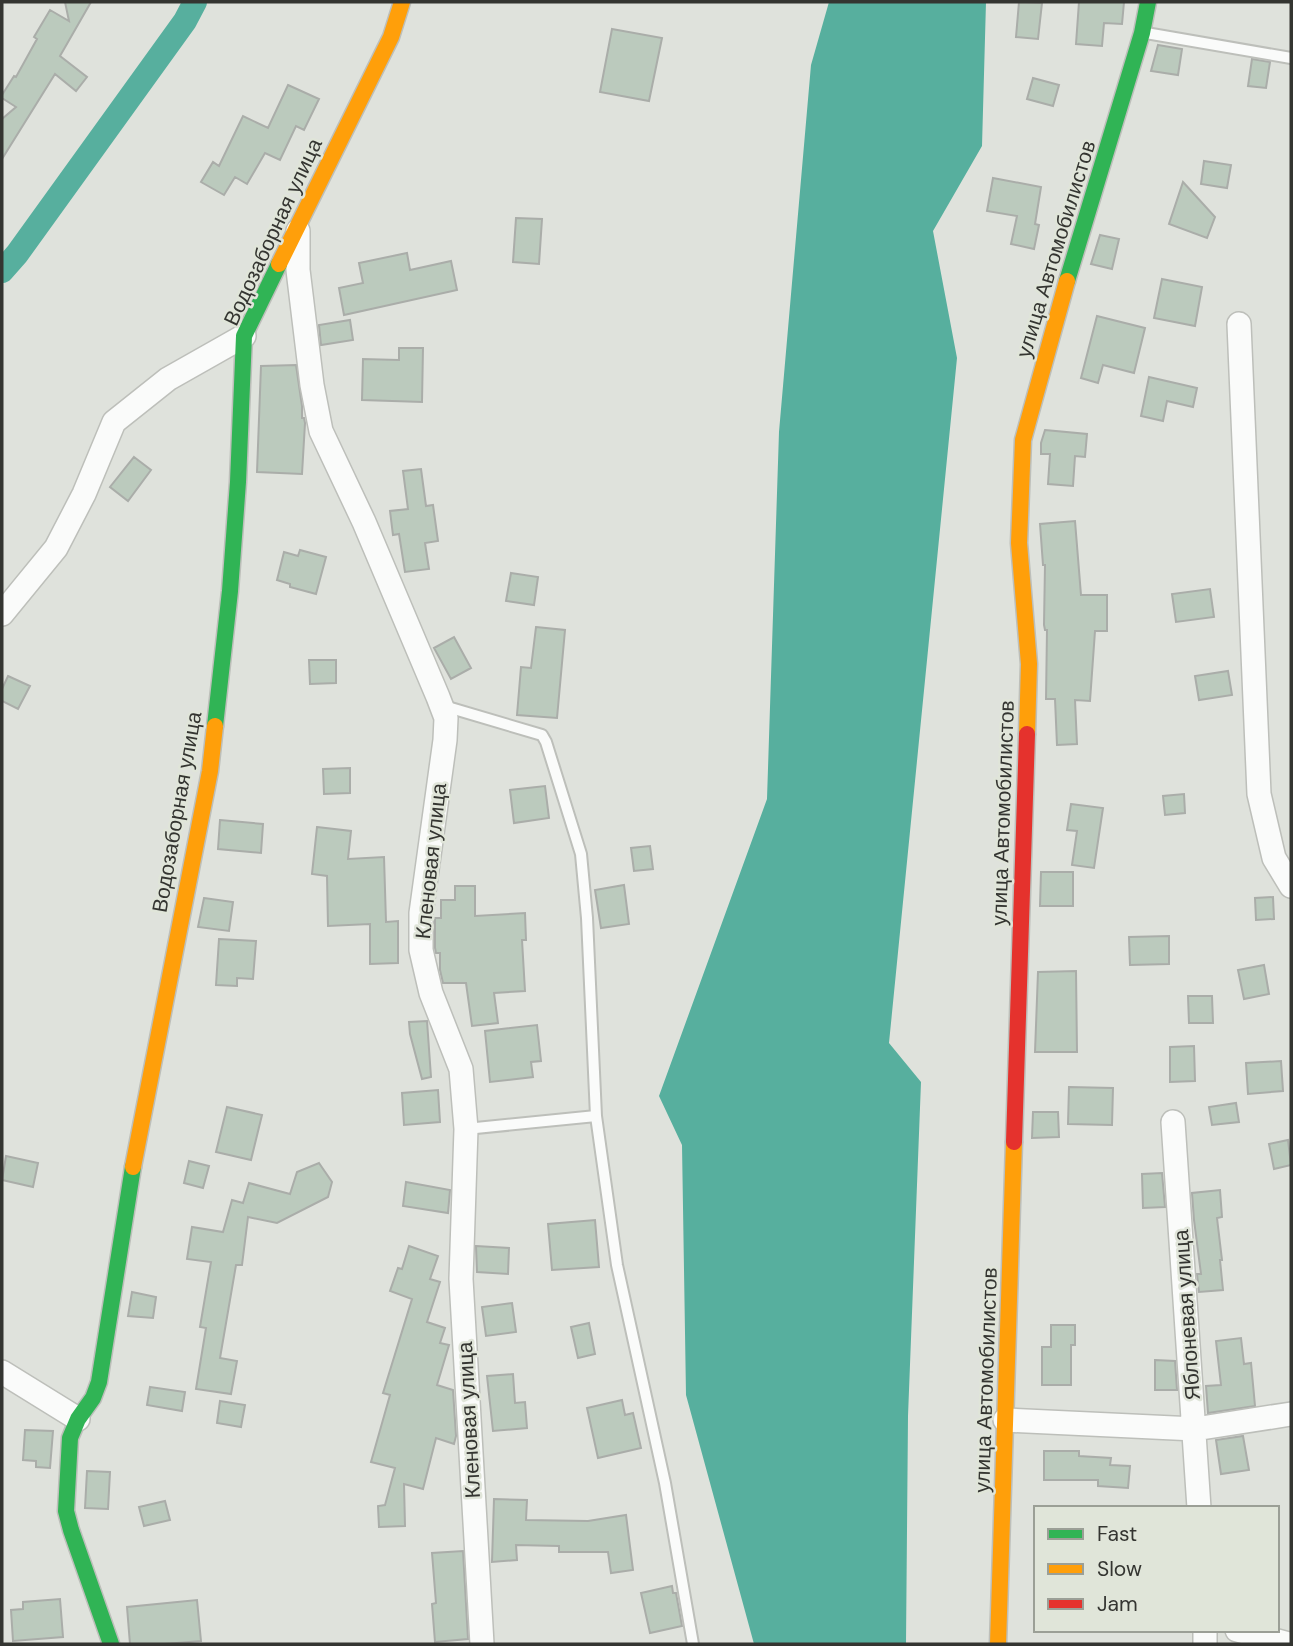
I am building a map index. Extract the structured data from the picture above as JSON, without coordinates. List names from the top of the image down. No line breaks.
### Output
{"streets":{"street":["Водозаборная улица","улица Автомобилистов","Кленовая улица","Яблоневая улица"]},"crossings":[["Водозаборная улица","Кленовая улица"]],"legend":["Fast","Slow","Jam"]}
